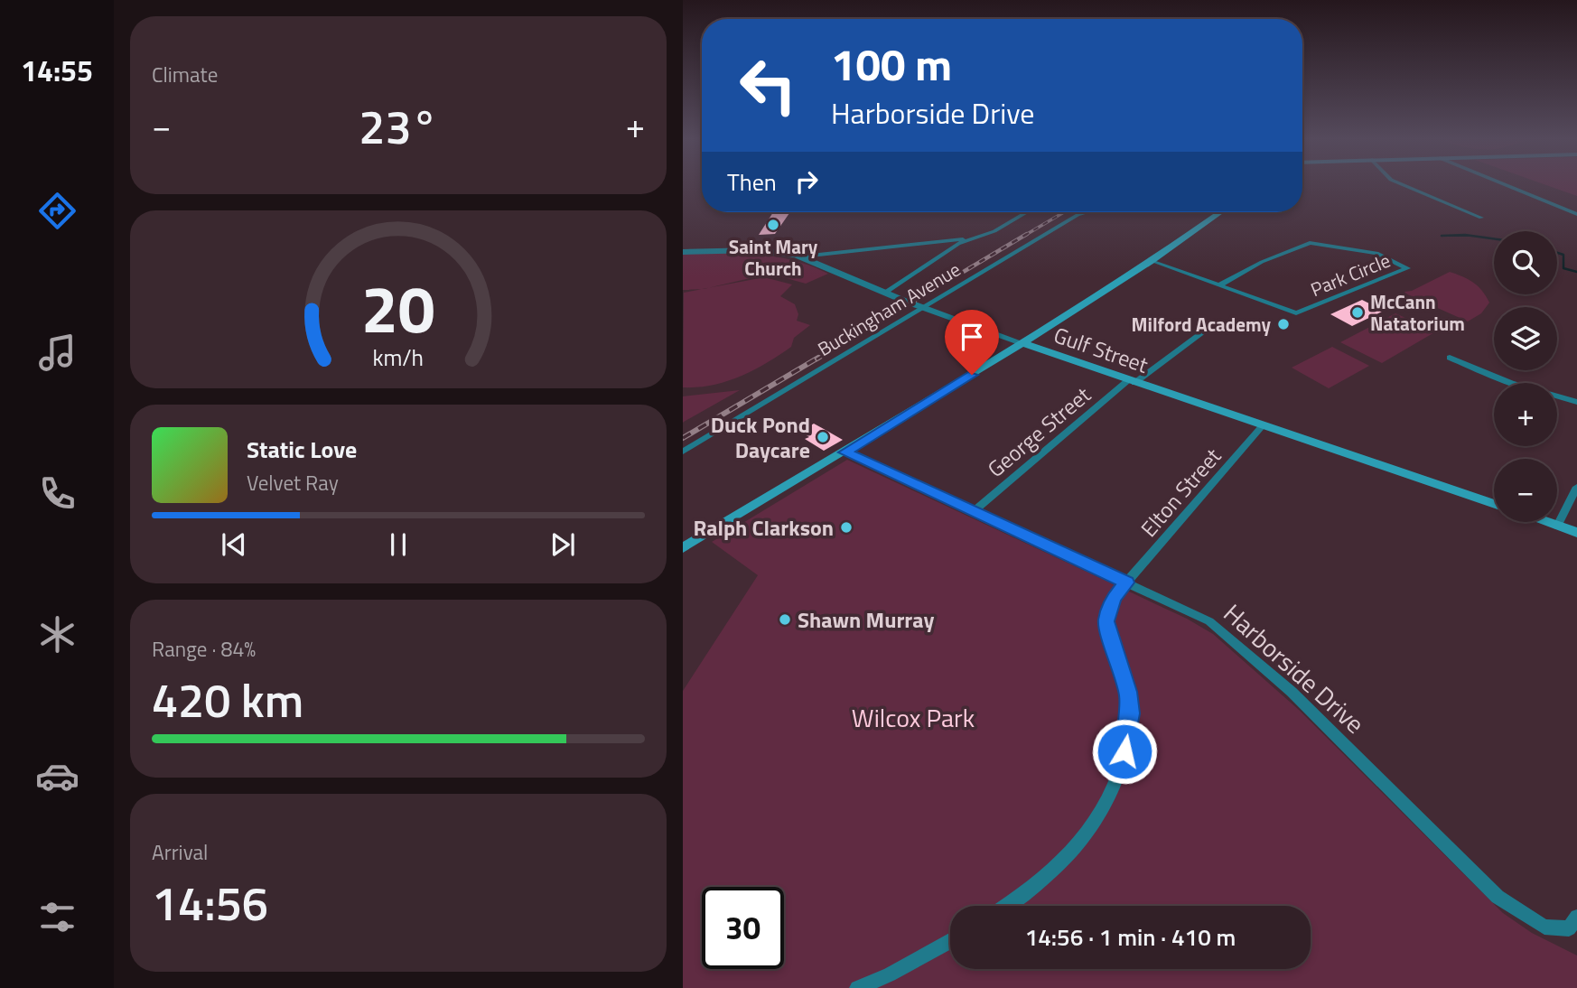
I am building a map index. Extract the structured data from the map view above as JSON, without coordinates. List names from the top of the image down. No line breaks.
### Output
{"streets":{"main road":["Gulf Street"],"street":["Park Circle","Buckingham Avenue","George Street","Elton Street","Harborside Drive"]},"crossings":[["Buckingham Avenue","Gulf Street"],["Gulf Street","George Street"],["Gulf Street","Elton Street"],["George Street","Harborside Drive"],["Elton Street","Harborside Drive"]],"parks":["Wilcox Park"],"places":["Saint Mary Church","McCann Natatorium","Milford Academy","Duck Pond Daycare","Ralph Clarkson","Shawn Murray"],"page":{"tabs":"14:55","tile":["Climate",["Range · 84%","420 km"],["Arrival","14:56"]],"turn":["100 m","Harborside Drive"],"heat":["−","23°","+"],"then":"Then","map_buttons":["+","−"],"song":["Static Love","Velvet Ray"],"limit":"30","trip":"14:56 · 1 min · 410 m","gauge":["20","km/h"]}}
